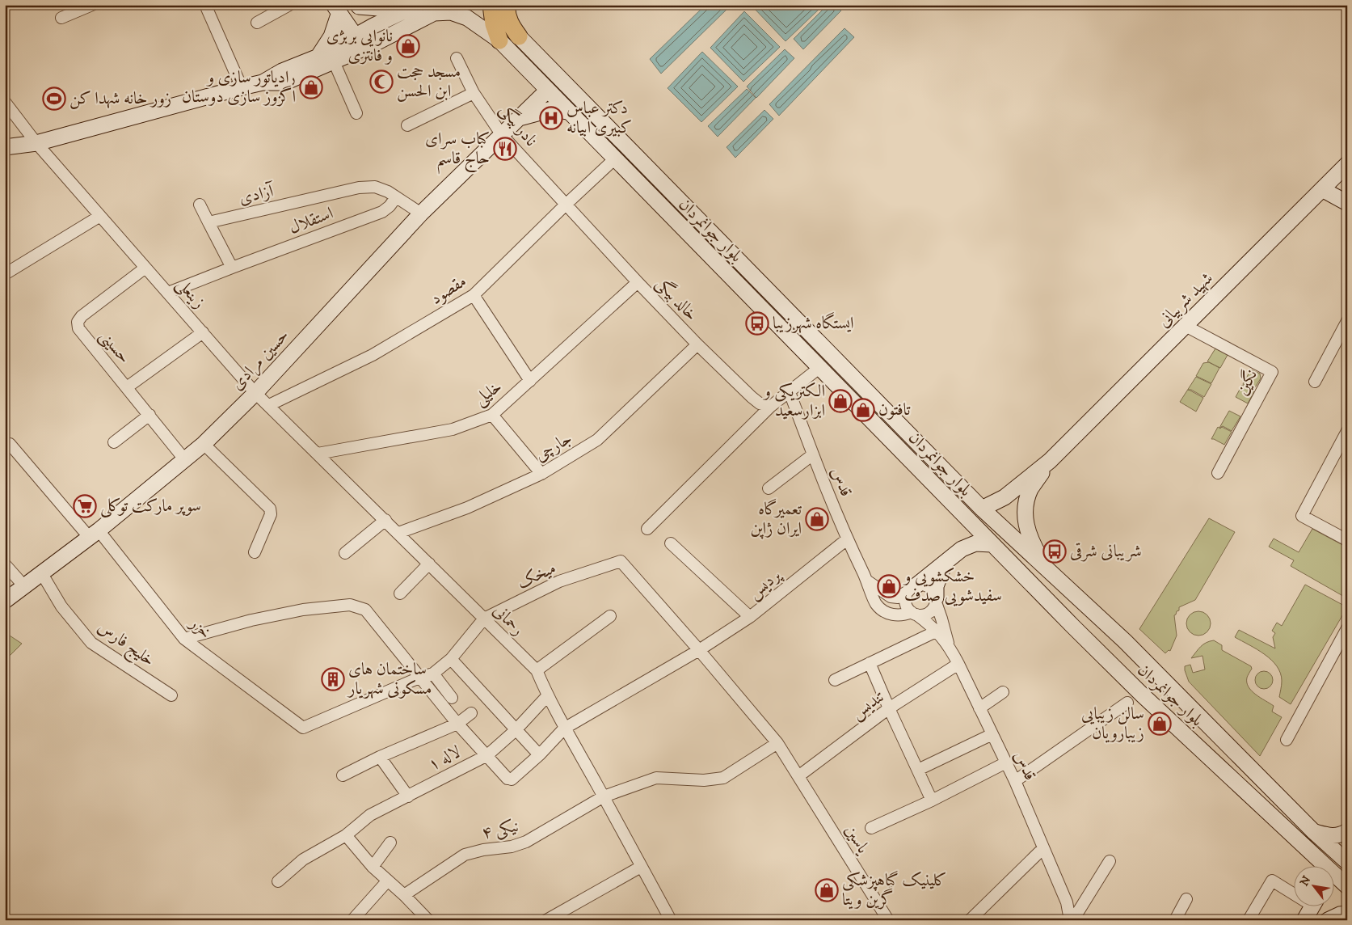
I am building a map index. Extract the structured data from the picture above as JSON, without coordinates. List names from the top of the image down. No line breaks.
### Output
{"streets":{"main road":["بلوار جوانمردان","شهید شربیانی","حسین مرادی"],"street":["نادر بیگی","آزادی","استقلال","مقصود","زینعلی","خالد بیگی","حسینی","نگین","خلیلی","جارچی","قدس","میخک","پردیس","رحمانی","خزر","خلیج فارس","تندیس","لاله ۱","نیکی ۴","یاسین"]},"crossings":[["نادر بیگی","مقصود"],["نادر بیگی","خالد بیگی"],["نادر بیگی","حسین مرادی"],["آزادی","استقلال"],["آزادی","حسین مرادی"],["بلوار جوانمردان","مقصود"],["بلوار جوانمردان","شهید شربیانی"],["بلوار جوانمردان","حسین مرادی"],["مقصود","خالد بیگی"],["مقصود","رحمانی"],["زینعلی","حسینی"],["زینعلی","حسین مرادی"],["زینعلی","رحمانی"],["خالد بیگی","خلیلی"],["خالد بیگی","جارچی"],["شهید شربیانی","نگین"],["حسینی","حسین مرادی"],["حسین مرادی","رحمانی"],["حسین مرادی","خزر"],["حسین مرادی","خلیج فارس"],["خلیلی","رحمانی"],["جارچی","رحمانی"],["قدس","پردیس"],["قدس","تندیس"],["میخک","رحمانی"],["میخک","خزر"],["میخک","یاسین"],["پردیس","رحمانی"],["پردیس","لاله ۱"],["پردیس","یاسین"],["رحمانی","لاله ۱"],["رحمانی","نیکی ۴"],["تندیس","یاسین"],["نیکی ۴","یاسین"]],"places":{"shop":["نانوایی بربری و فانتزی","رادیاتور سازی و اگزوز سازی دوستان","الکتریکی و ابزارسعید","تافتون","تعمیرگاه ایران ژاپن","خشکشویی و سفیدشویی صدف","سالن زیبایی زیبارویان","کلینیک گیاهپزشکی گرین ویتا"],"mosque":["مسجد حجت ابن الحسن"],"sports":["زور خانه شهدا کن"],"hospital":["دکتر عباس کبیری ابیانه"],"restaurant":["کباب سرای حاج قاسم"],"bus stop":["ایستگاه شهرزیبا","شریبانی شرقی"],"supermarket":["سوپر مارکت توکلی"],"building":["ساختمان های مسکونی شهریار"]},"north":"top left"}
